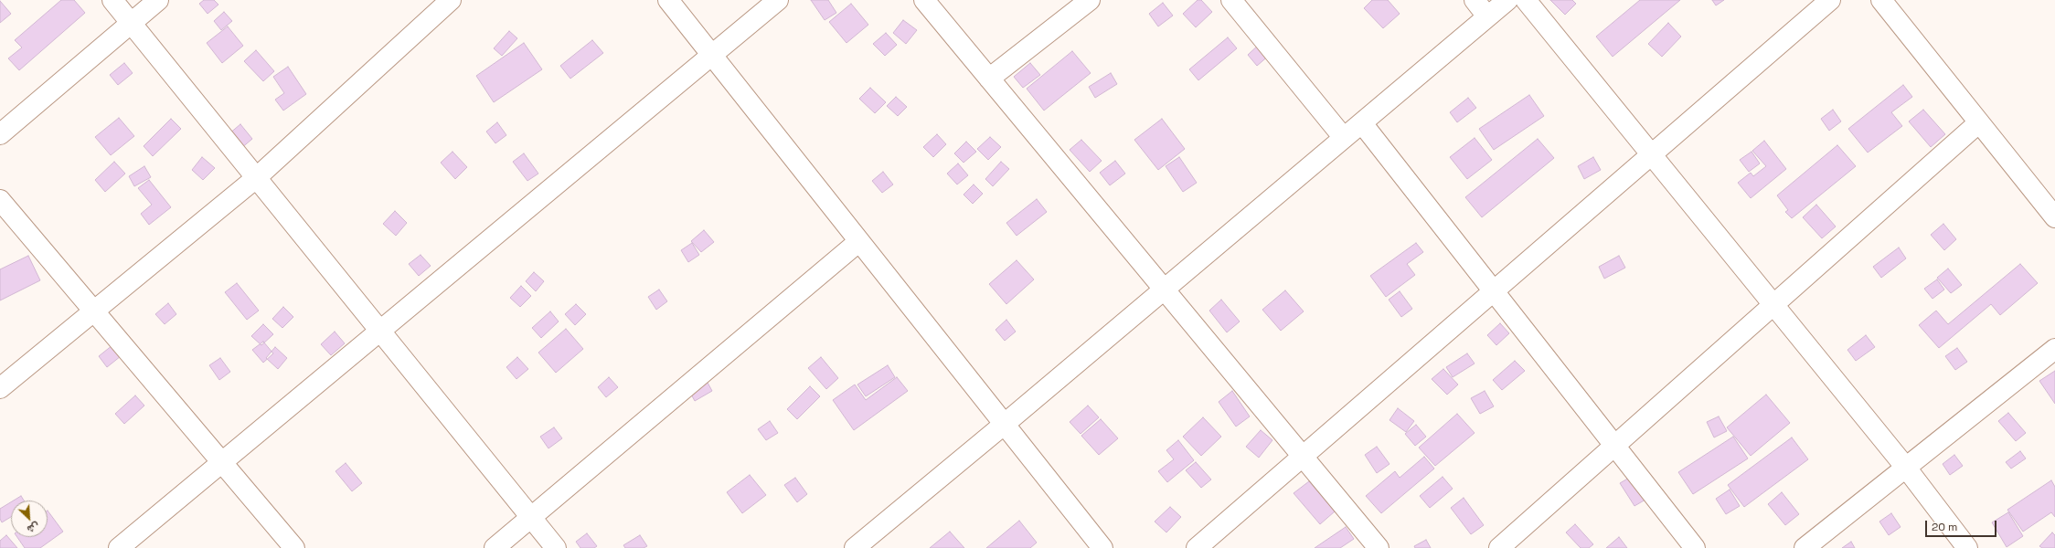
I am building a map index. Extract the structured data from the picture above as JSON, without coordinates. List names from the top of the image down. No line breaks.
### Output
{"scale_bar":"20 m","north":"bottom right"}
